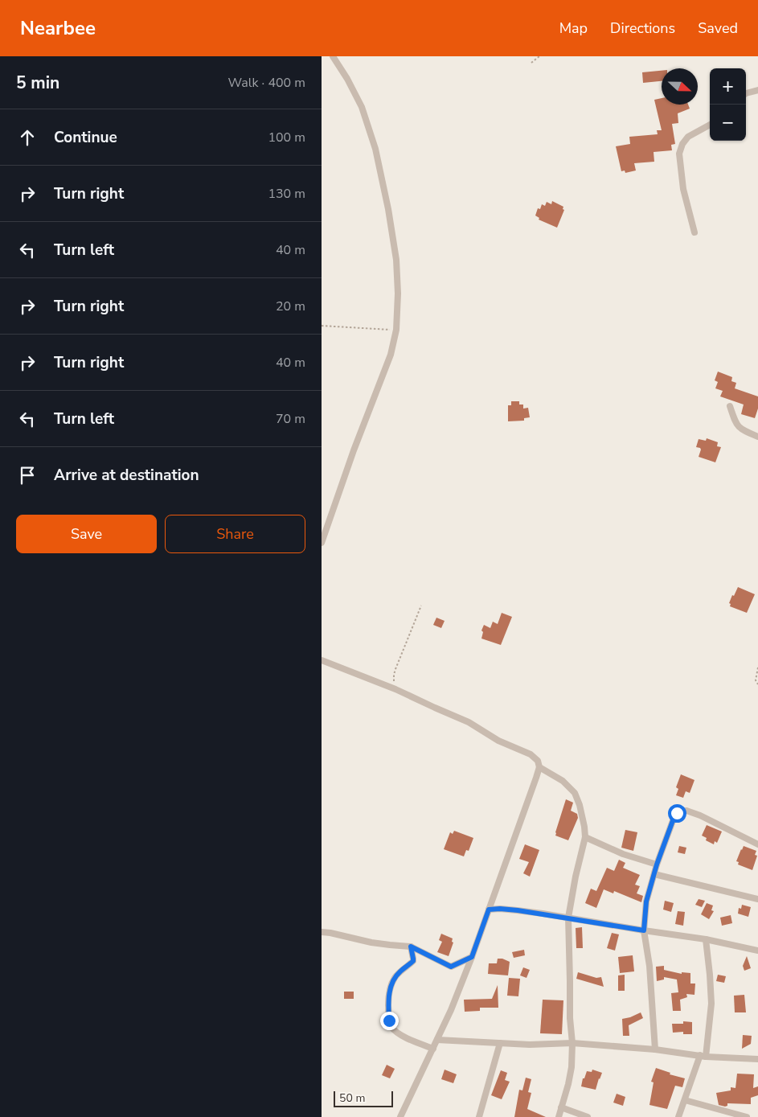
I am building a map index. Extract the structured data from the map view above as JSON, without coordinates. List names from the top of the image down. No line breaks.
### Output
{"scale_bar":"50 m","north":"right","page":{"header":"Nearbee","nav":["Map","Directions","Saved"],"heading":["5 min","Walk · 400 m"],"map_buttons":["+","−"],"list":[["Continue","100 m"],["Turn right","130 m"],["Turn left","40 m"],["Turn right","20 m"],["Turn right","40 m"],["Turn left","70 m"],"Arrive at destination"],"buttons":["Save","Share"],"scale":"50 m"}}
